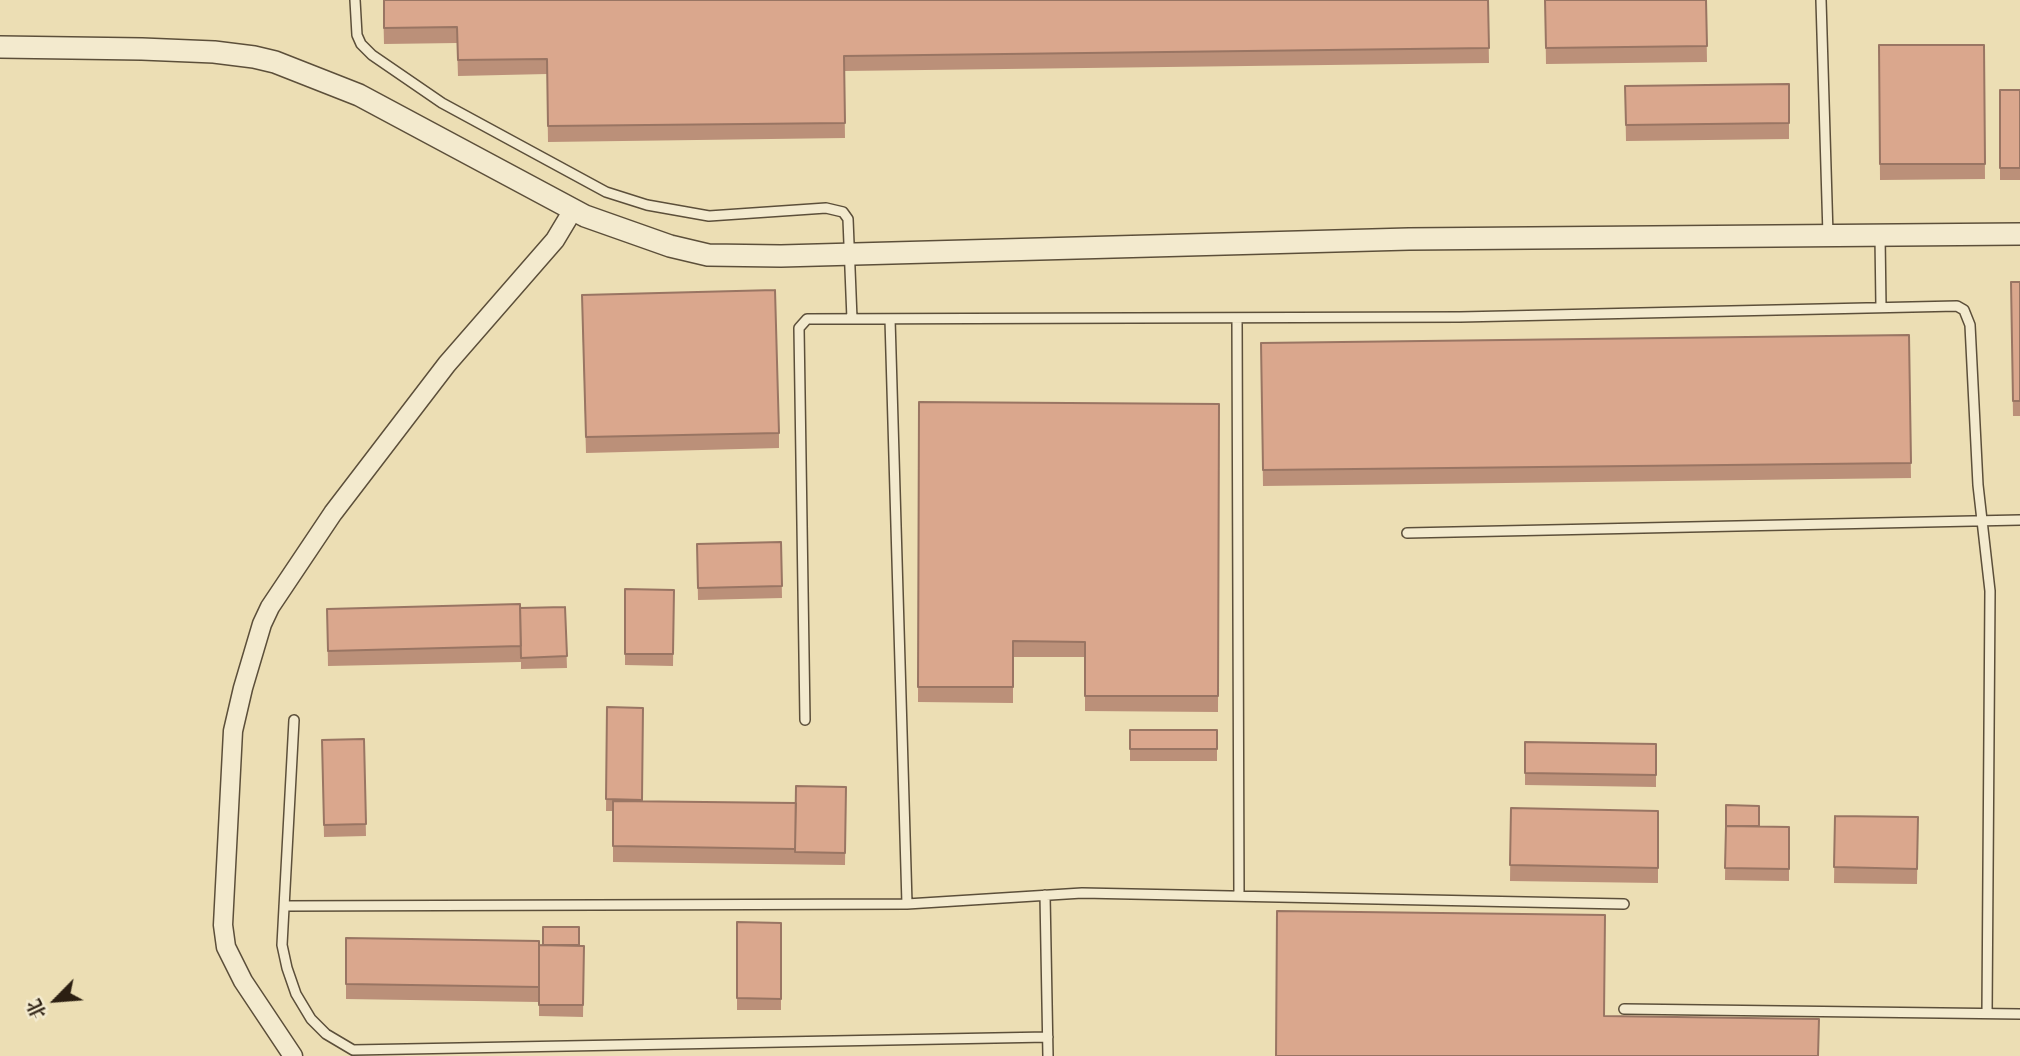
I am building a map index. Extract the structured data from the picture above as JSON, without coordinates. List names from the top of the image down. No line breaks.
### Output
{"north":"bottom left"}
